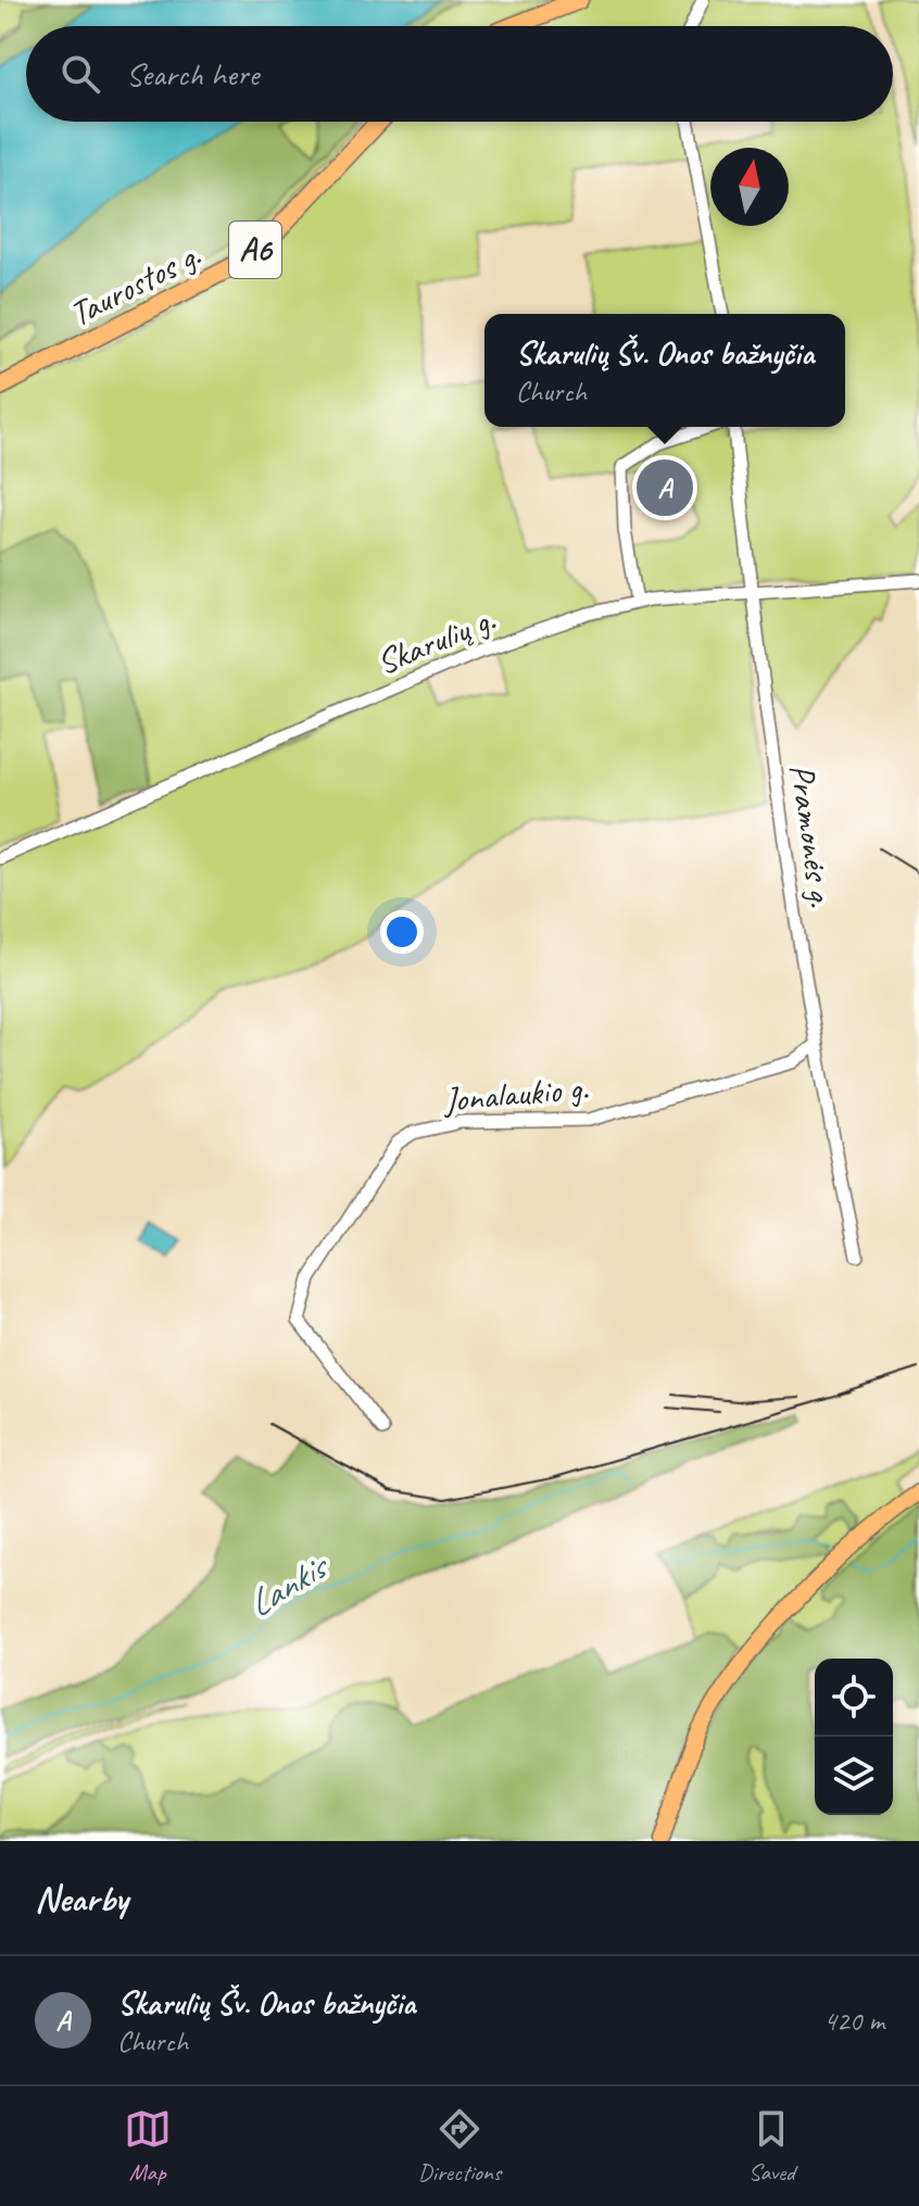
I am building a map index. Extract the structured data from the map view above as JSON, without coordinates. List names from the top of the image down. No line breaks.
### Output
{"streets":{"highway":["A6","Taurostos g."],"street":["Skarulių g.","Pramonės g.","Jonalaukio g."]},"crossings":[["Skarulių g.","Pramonės g."],["Pramonės g.","Jonalaukio g."]],"water":["Lankis"],"north":"top","page":{"search":"Search here","popup":["Skarulių Šv. Onos bažnyčia","Church"],"pins":"A","heading":"Nearby","list":[{"mark":"A","name":"Skarulių Šv. Onos bažnyčia","note":"Church","value":"420 m"}],"nav":["Map","Directions","Saved"]}}
